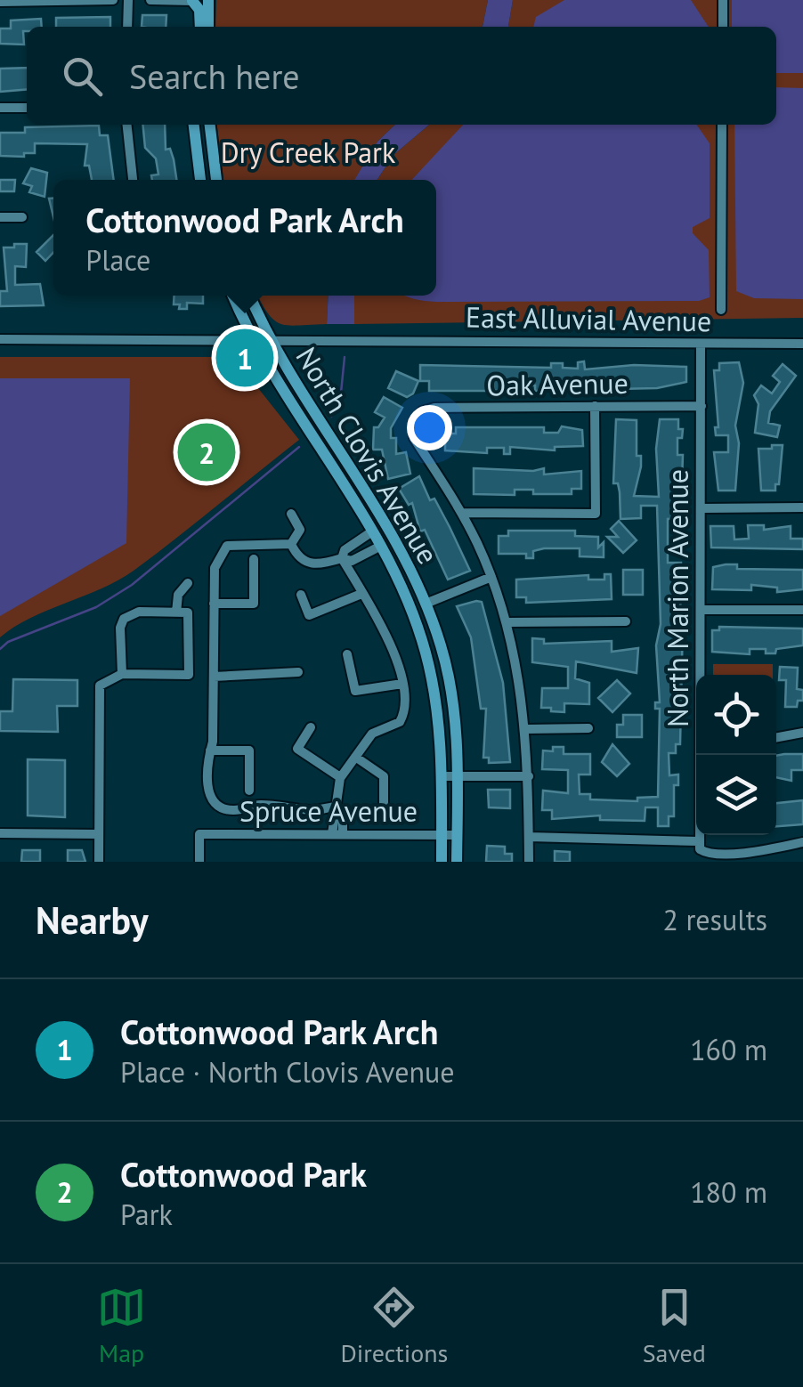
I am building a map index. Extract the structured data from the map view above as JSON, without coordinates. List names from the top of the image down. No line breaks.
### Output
{"streets":{"main road":["North Clovis Avenue"],"street":["East Alluvial Avenue","Oak Avenue","North Marion Avenue","Spruce Avenue"]},"crossings":[["East Alluvial Avenue","North Clovis Avenue"],["East Alluvial Avenue","North Marion Avenue"],["Oak Avenue","North Marion Avenue"],["North Clovis Avenue","Spruce Avenue"]],"parks":["Dry Creek Park"],"page":{"search":"Search here","popup":["Cottonwood Park Arch","Place"],"pins":["1","2"],"heading":["Nearby","2 results"],"list":[{"mark":"1","name":"Cottonwood Park Arch","note":"Place · North Clovis Avenue","value":"160 m"},{"mark":"2","name":"Cottonwood Park","note":"Park","value":"180 m"}],"nav":["Map","Directions","Saved"]}}
